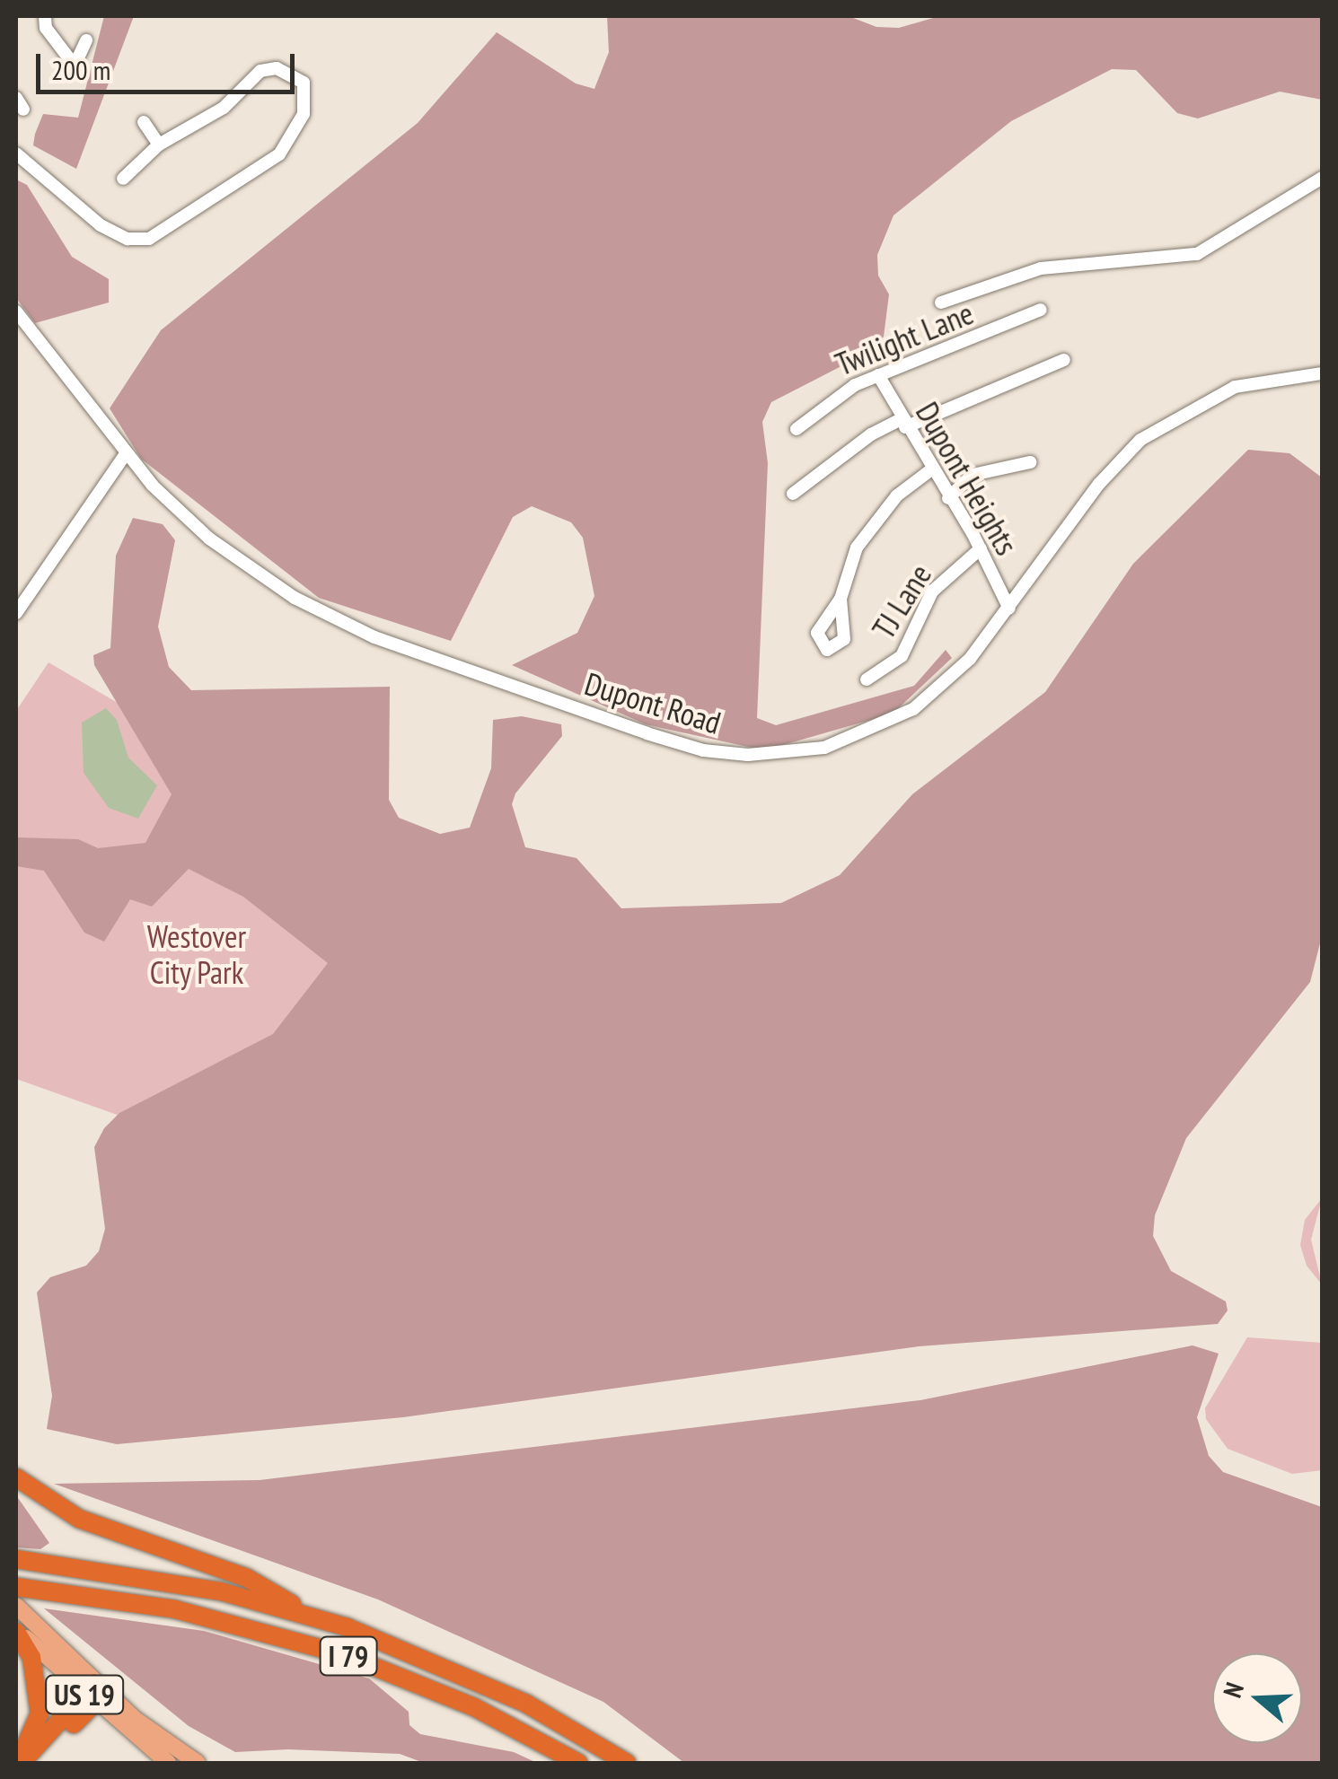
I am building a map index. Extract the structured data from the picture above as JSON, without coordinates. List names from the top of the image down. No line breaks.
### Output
{"streets":{"highway":["I 79"],"main road":["US 19"],"street":["Twilight Lane","Dupont Heights","TJ Lane","Dupont Road"]},"crossings":[["Twilight Lane","Dupont Heights"],["Dupont Heights","TJ Lane"],["Dupont Heights","Dupont Road"]],"parks":["Westover City Park"],"scale_bar":"200 m","north":"left"}
